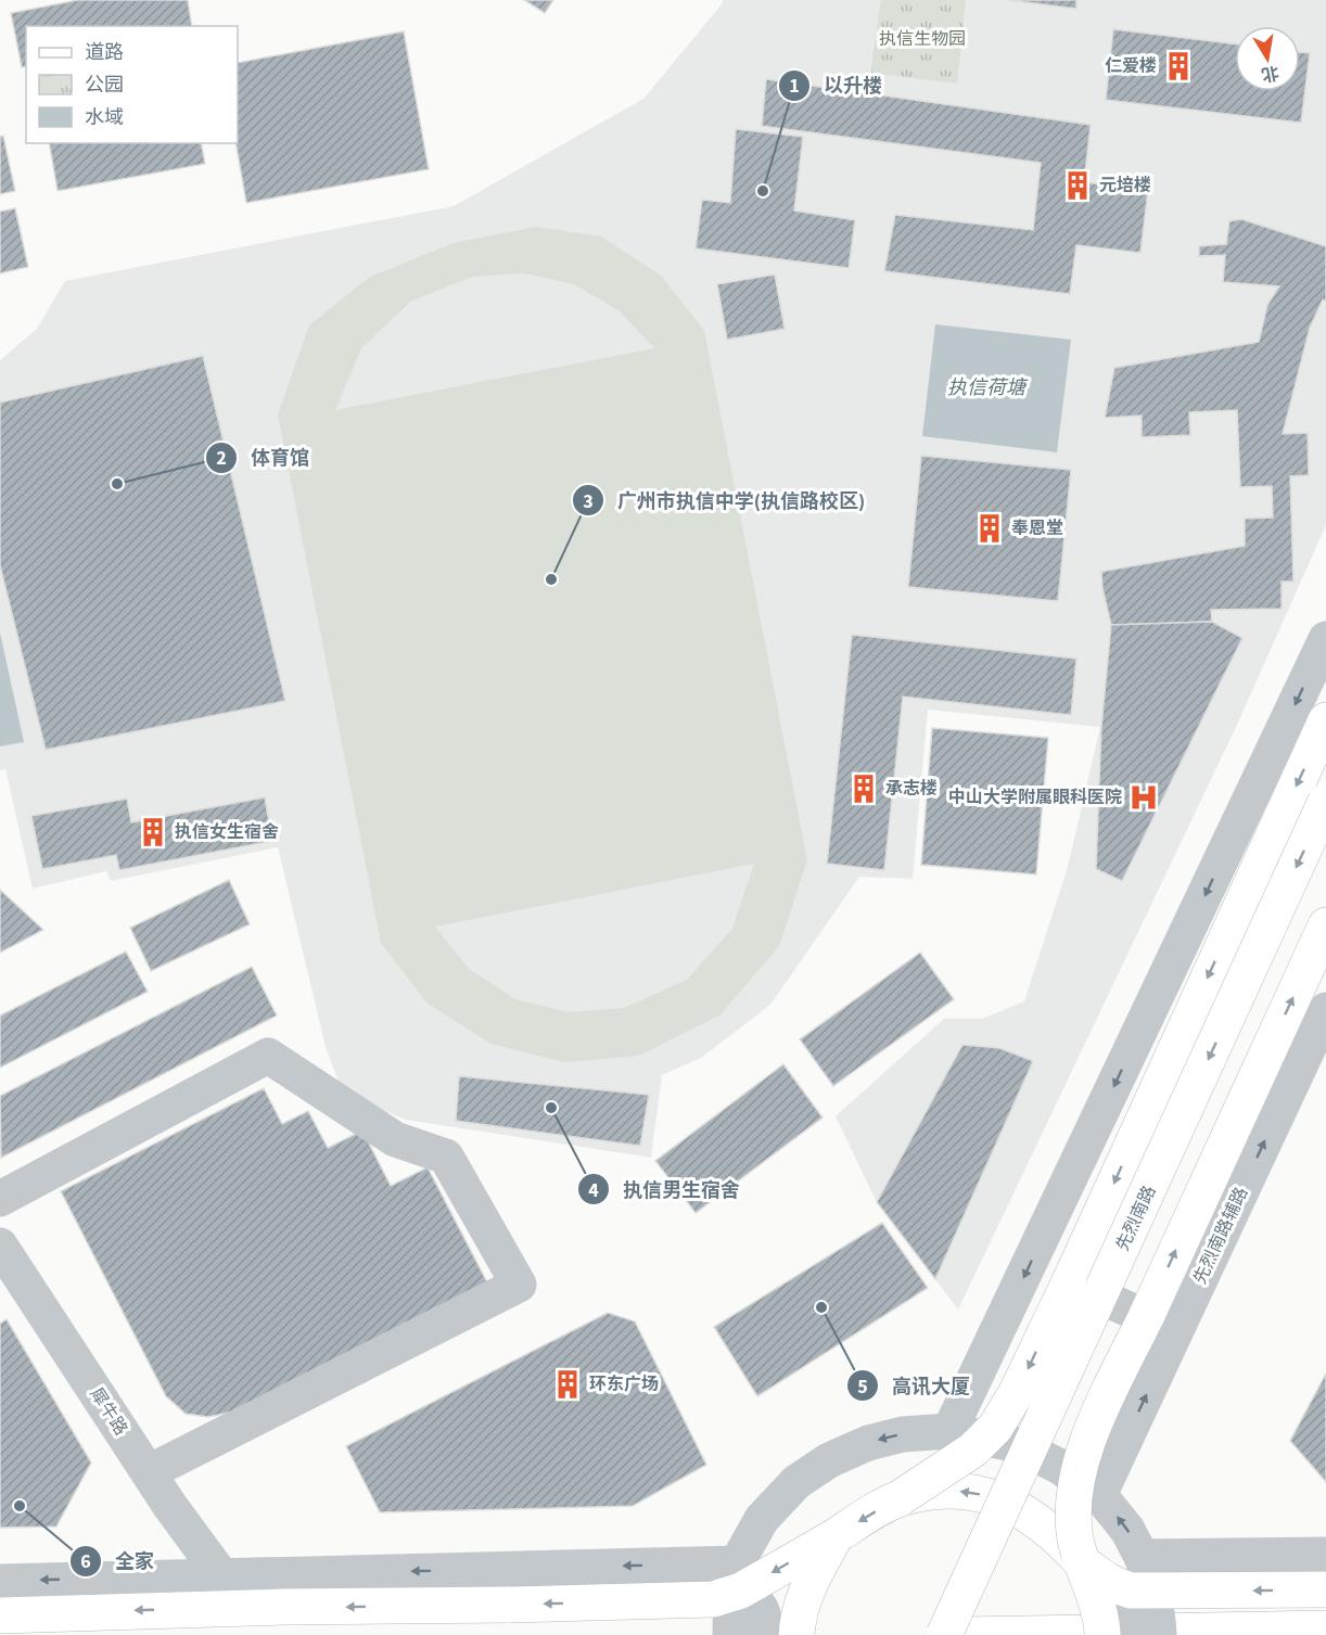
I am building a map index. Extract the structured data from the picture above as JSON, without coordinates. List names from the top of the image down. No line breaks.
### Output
{"streets":{"main road":["先烈南路"],"street":["先烈南路辅路","犀牛路"]},"water":["执信荷塘"],"parks":["执信生物园"],"places":{"building":["仁爱楼","元培楼","奉恩堂","承志楼","执信女生宿舍","环东广场"],"other":["以升楼","体育馆","广州市执信中学(执信路校区)","执信男生宿舍","高讯大厦","全家"],"hospital":["中山大学附属眼科医院"]},"legend":["道路","公园","水域"],"north":"bottom"}
